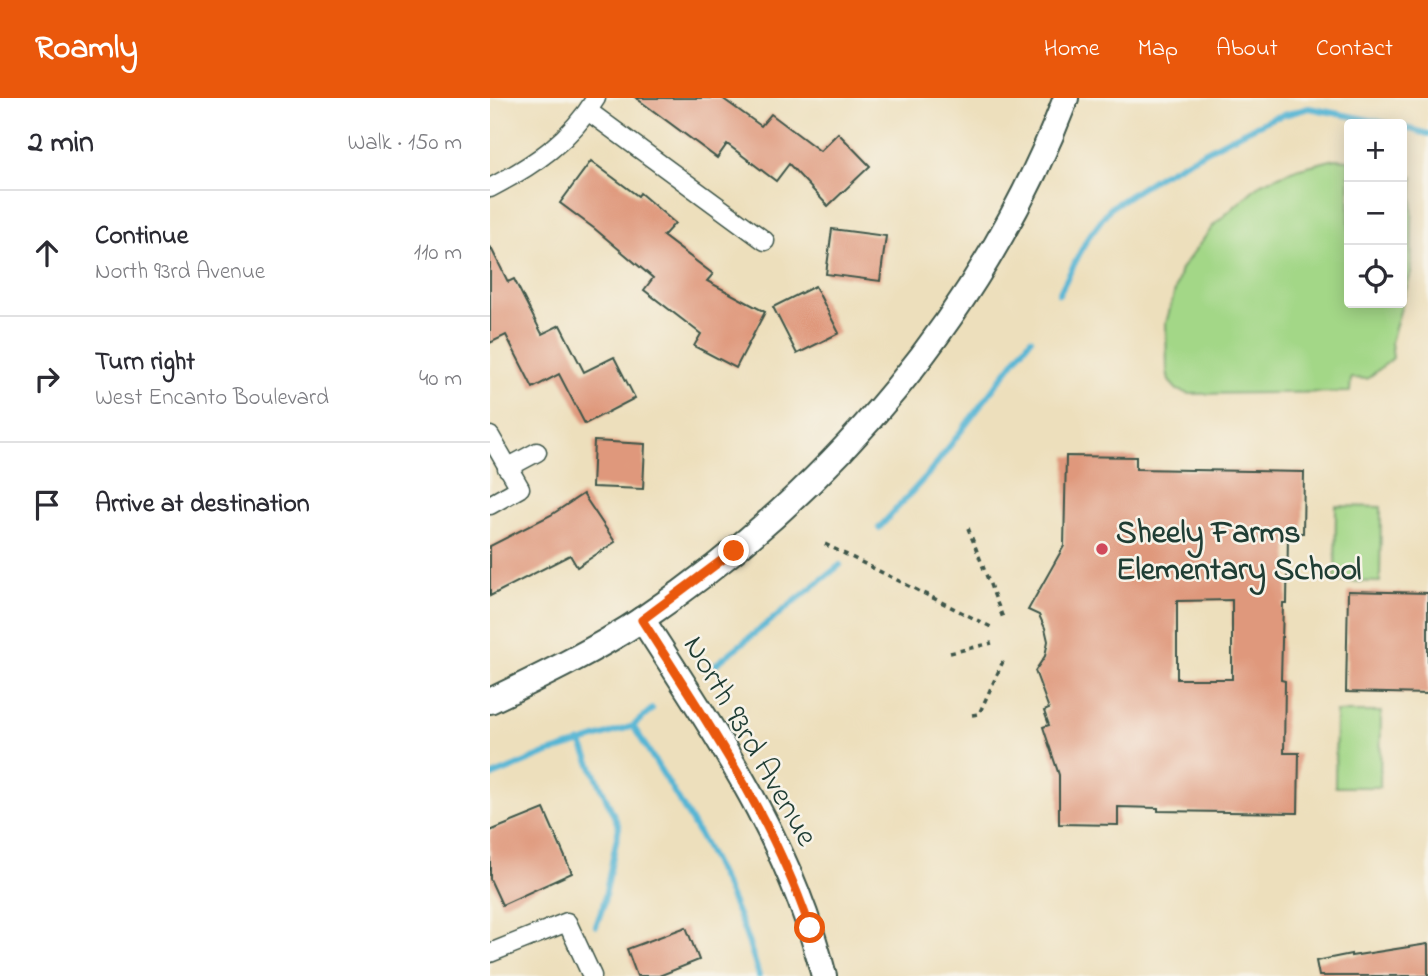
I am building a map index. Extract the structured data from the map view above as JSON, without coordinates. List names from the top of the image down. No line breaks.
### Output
{"streets":{"street":["North 93rd Avenue"]},"places":["Sheely Farms Elementary School"],"page":{"header":"Roamly","nav":["Home","Map","About","Contact"],"heading":["2 min","Walk · 150 m"],"map_buttons":["+","−"],"list":[["Continue","North 93rd Avenue","110 m"],["Turn right","West Encanto Boulevard","40 m"],"Arrive at destination"]}}
